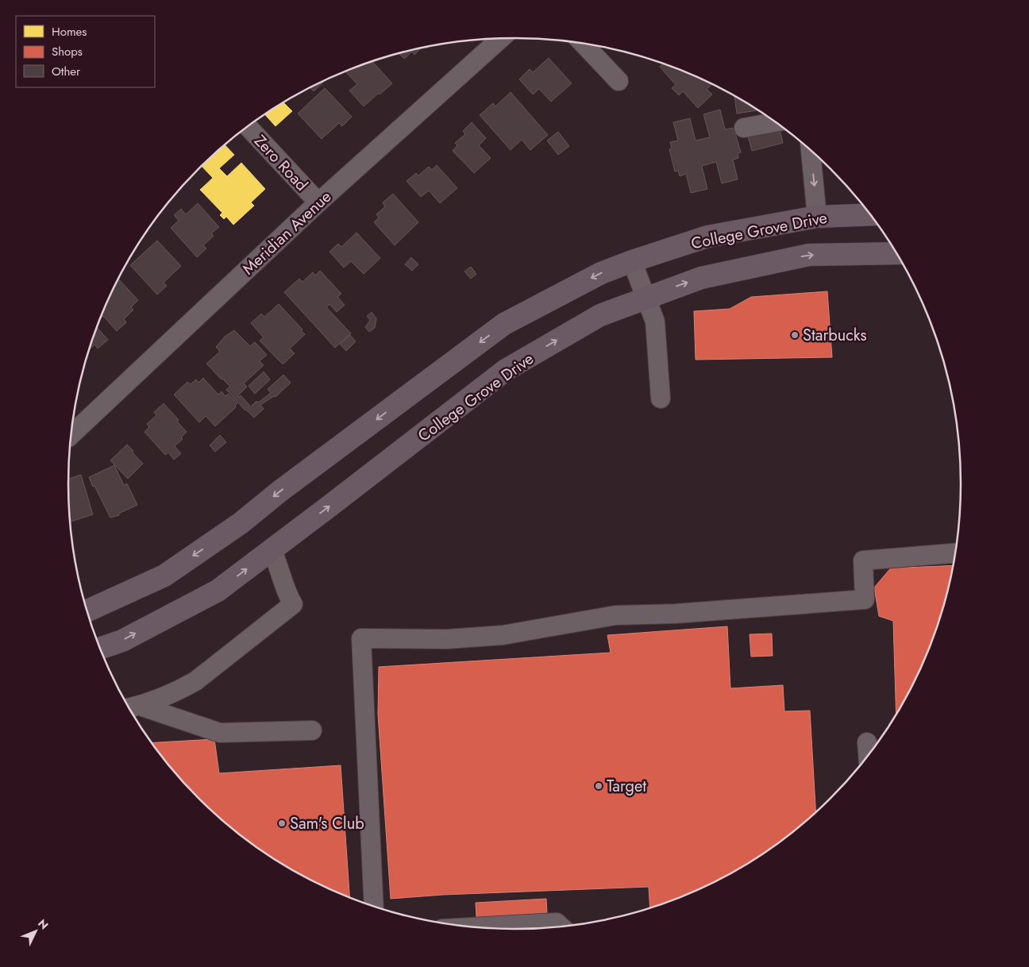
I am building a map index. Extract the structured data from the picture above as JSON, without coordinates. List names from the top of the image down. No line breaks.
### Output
{"streets":{"main road":["College Grove Drive"],"street":["Zero Road","Meridian Avenue"]},"crossings":[["Zero Road","Meridian Avenue"]],"places":["Starbucks","Target","Sam's Club"],"legend":["Homes","Shops","Other"],"north":"top right"}
